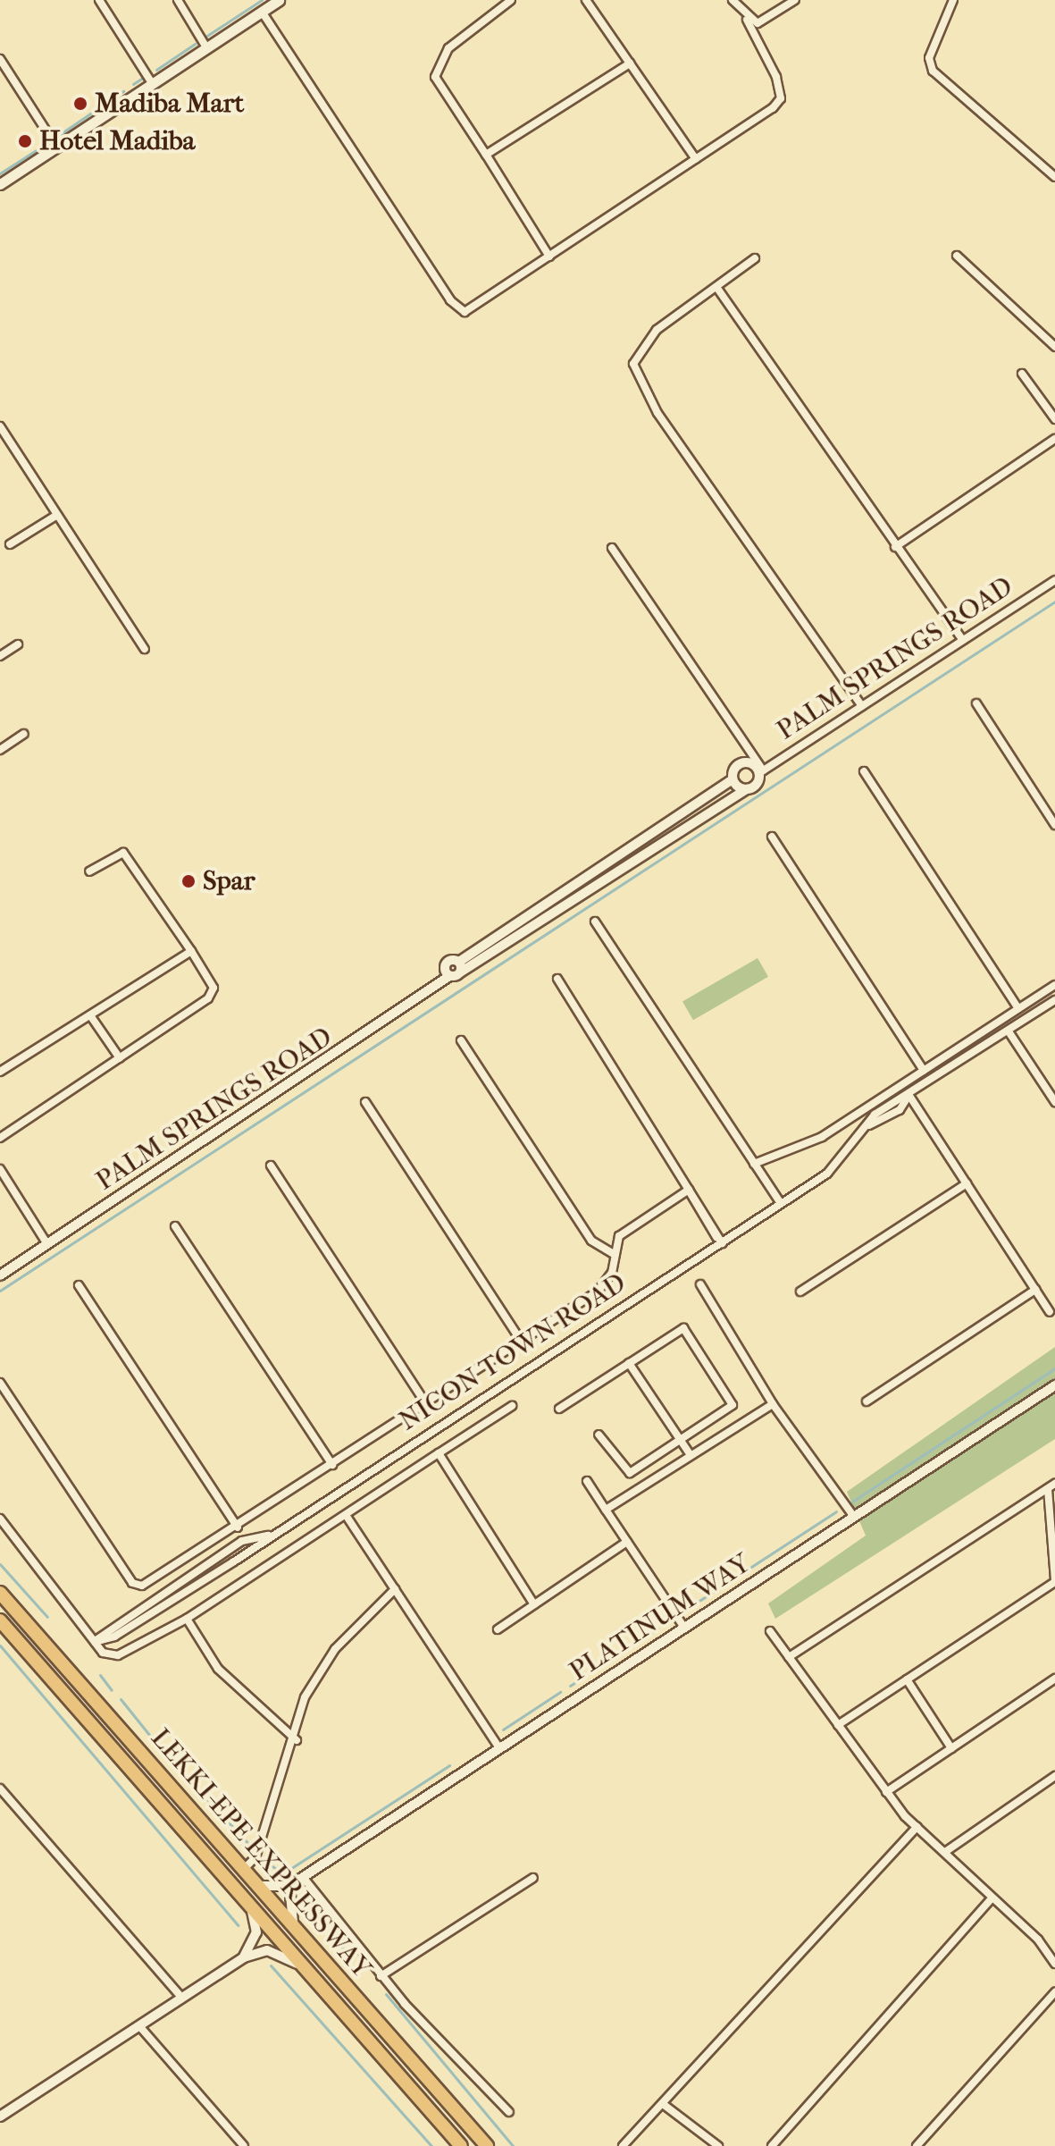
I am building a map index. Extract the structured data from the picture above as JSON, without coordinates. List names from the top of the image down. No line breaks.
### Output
{"streets":{"highway":["LEKKI-EPE EXPRESSWAY"],"street":["PALM SPRINGS ROAD","NICON TOWN ROAD","PLATINUM WAY"]},"places":["Madiba Mart","Hotel Madiba","Spar"]}
